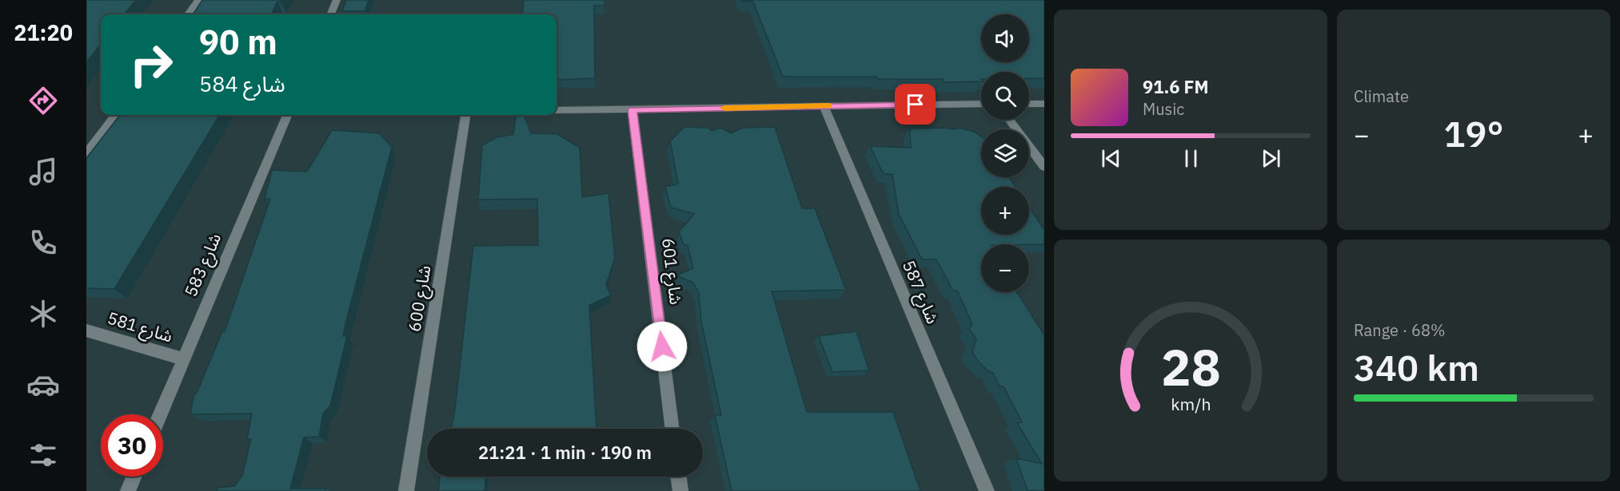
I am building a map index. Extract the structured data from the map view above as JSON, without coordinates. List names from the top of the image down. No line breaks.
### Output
{"streets":{"street":["شارع 583","شارع 601","شارع 587","شارع 600","شارع 581"]},"crossings":[["شارع 583","شارع 581"]],"page":{"tabs":"21:20","tile":["Climate",["Range · 68%","340 km"]],"map_buttons":["+","−"],"turn":["90 m","شارع 584"],"song":["91.6 FM","Music"],"heat":["−","19°","+"],"limit":"30","trip":"21:21 · 1 min · 190 m","gauge":["28","km/h"]}}
